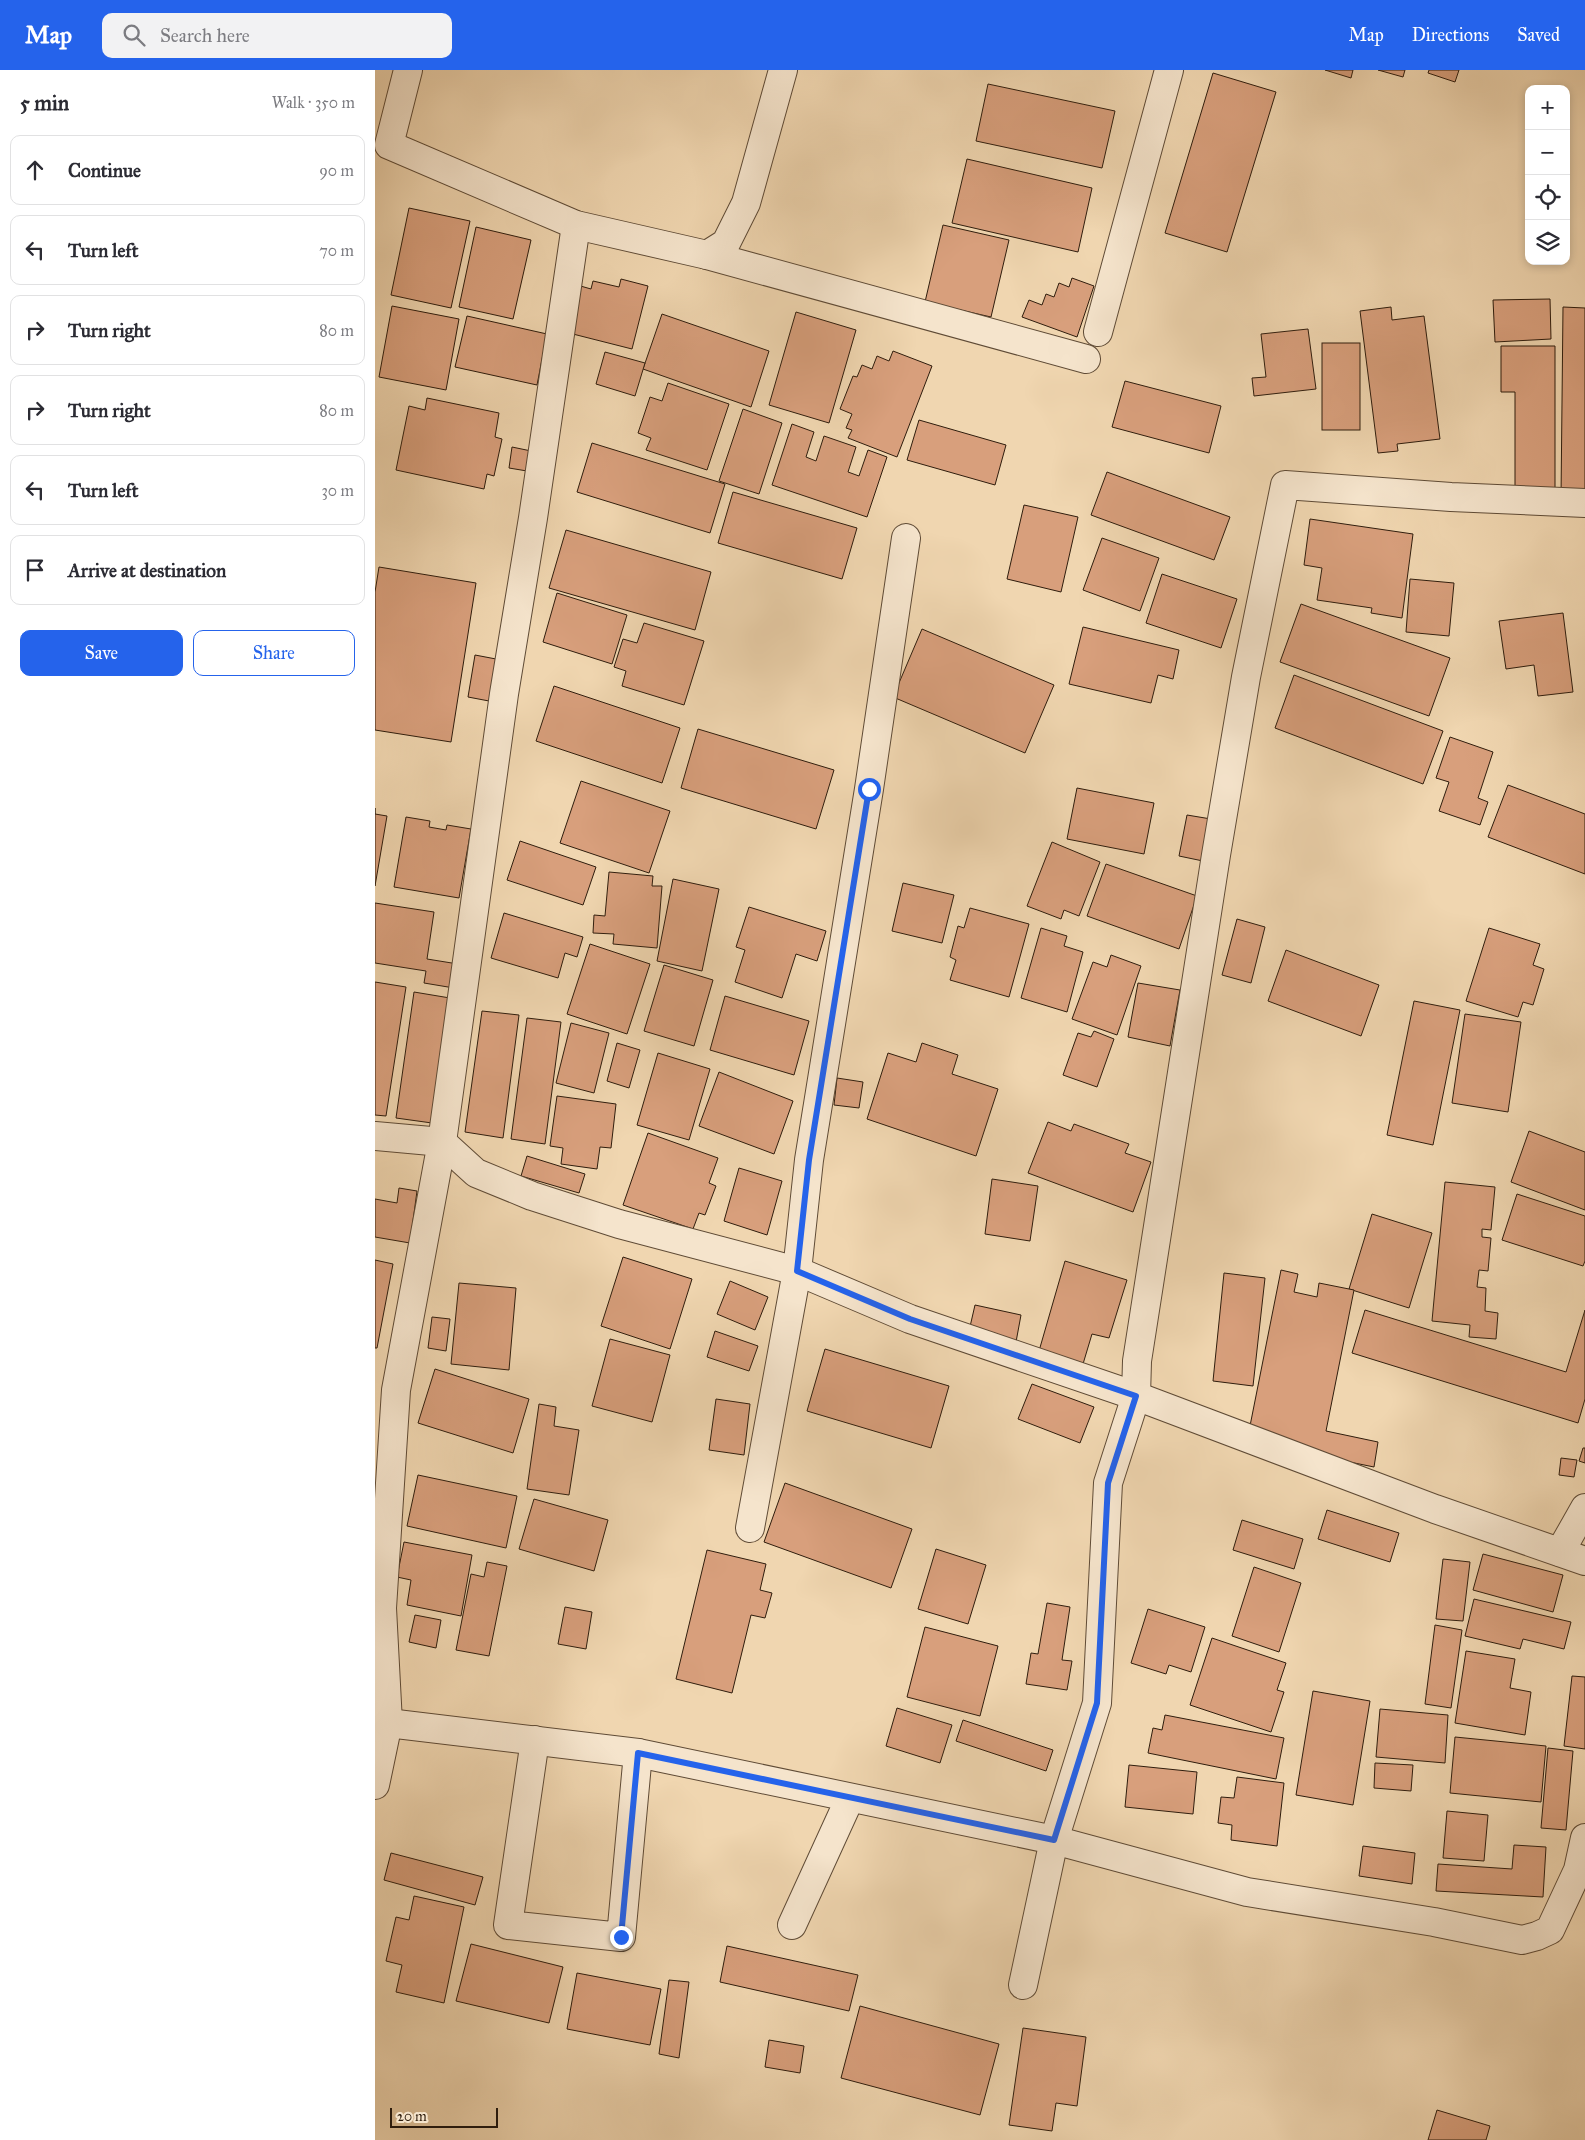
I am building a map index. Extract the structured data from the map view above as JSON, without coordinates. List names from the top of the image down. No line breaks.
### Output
{"scale_bar":"20 m","page":{"header":"Map","search":"Search here","nav":["Map","Directions","Saved"],"heading":["5 min","Walk · 350 m"],"map_buttons":["+","−"],"list":[["Continue","90 m"],["Turn left","70 m"],["Turn right","80 m"],["Turn right","80 m"],["Turn left","30 m"],"Arrive at destination"],"buttons":["Save","Share"],"scale":"20 m"}}
